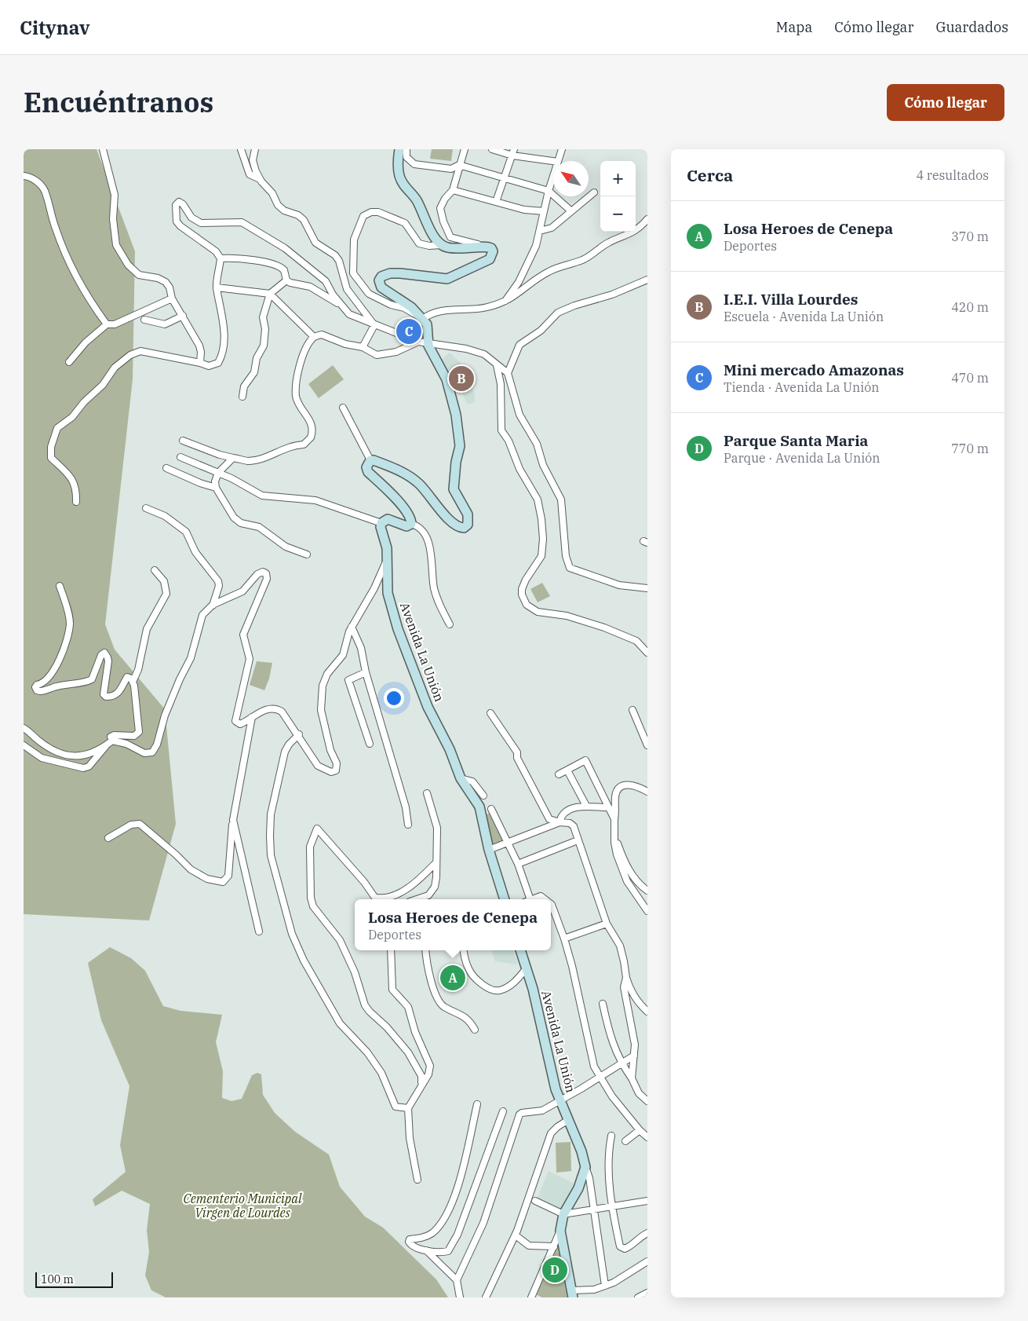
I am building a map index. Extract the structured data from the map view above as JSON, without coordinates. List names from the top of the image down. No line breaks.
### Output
{"streets":{"main road":["Avenida La Unión"]},"parks":["Cementerio Municipal Virgen de Lourdes"],"scale_bar":"100 m","north":"top left","page":{"header":"Citynav","nav":["Mapa","Cómo llegar","Guardados"],"title":"Encuéntranos","buttons":"Cómo llegar","heading":["Cerca","4 resultados"],"map_buttons":["+","−"],"list":[{"mark":"A","name":"Losa Heroes de Cenepa","note":"Deportes","value":"370 m"},{"mark":"B","name":"I.E.I. Villa Lourdes","note":"Escuela · Avenida La Unión","value":"420 m"},{"mark":"C","name":"Mini mercado Amazonas","note":"Tienda · Avenida La Unión","value":"470 m"},{"mark":"D","name":"Parque Santa Maria","note":"Parque · Avenida La Unión","value":"770 m"}],"pins":["C","B","A","D"],"popup":["Losa Heroes de Cenepa","Deportes"],"scale":"100 m"}}
